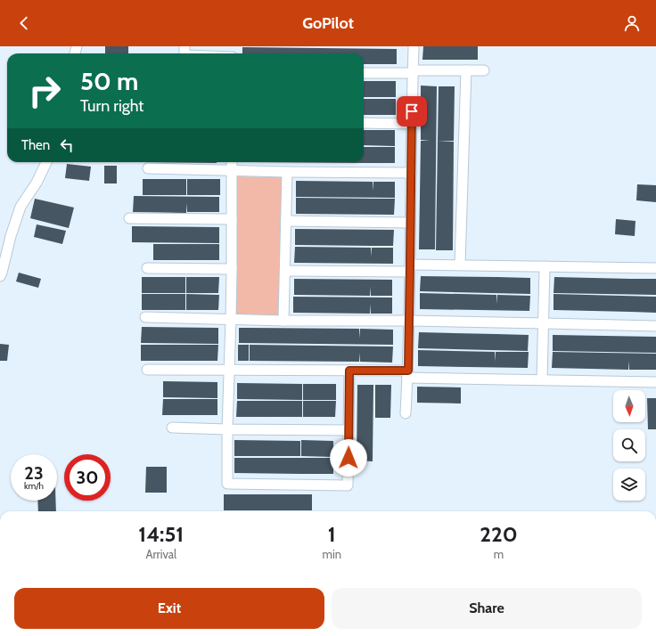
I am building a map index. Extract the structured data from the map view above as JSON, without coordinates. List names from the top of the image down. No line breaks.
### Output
{"north":"bottom","page":{"header":"GoPilot","turn":["50 m","Turn right"],"then":"Then","speed":"23 km/h","limit":"30","eta":["14:51","Arrival","1","min","220","m"],"buttons":["Exit","Share"]}}
